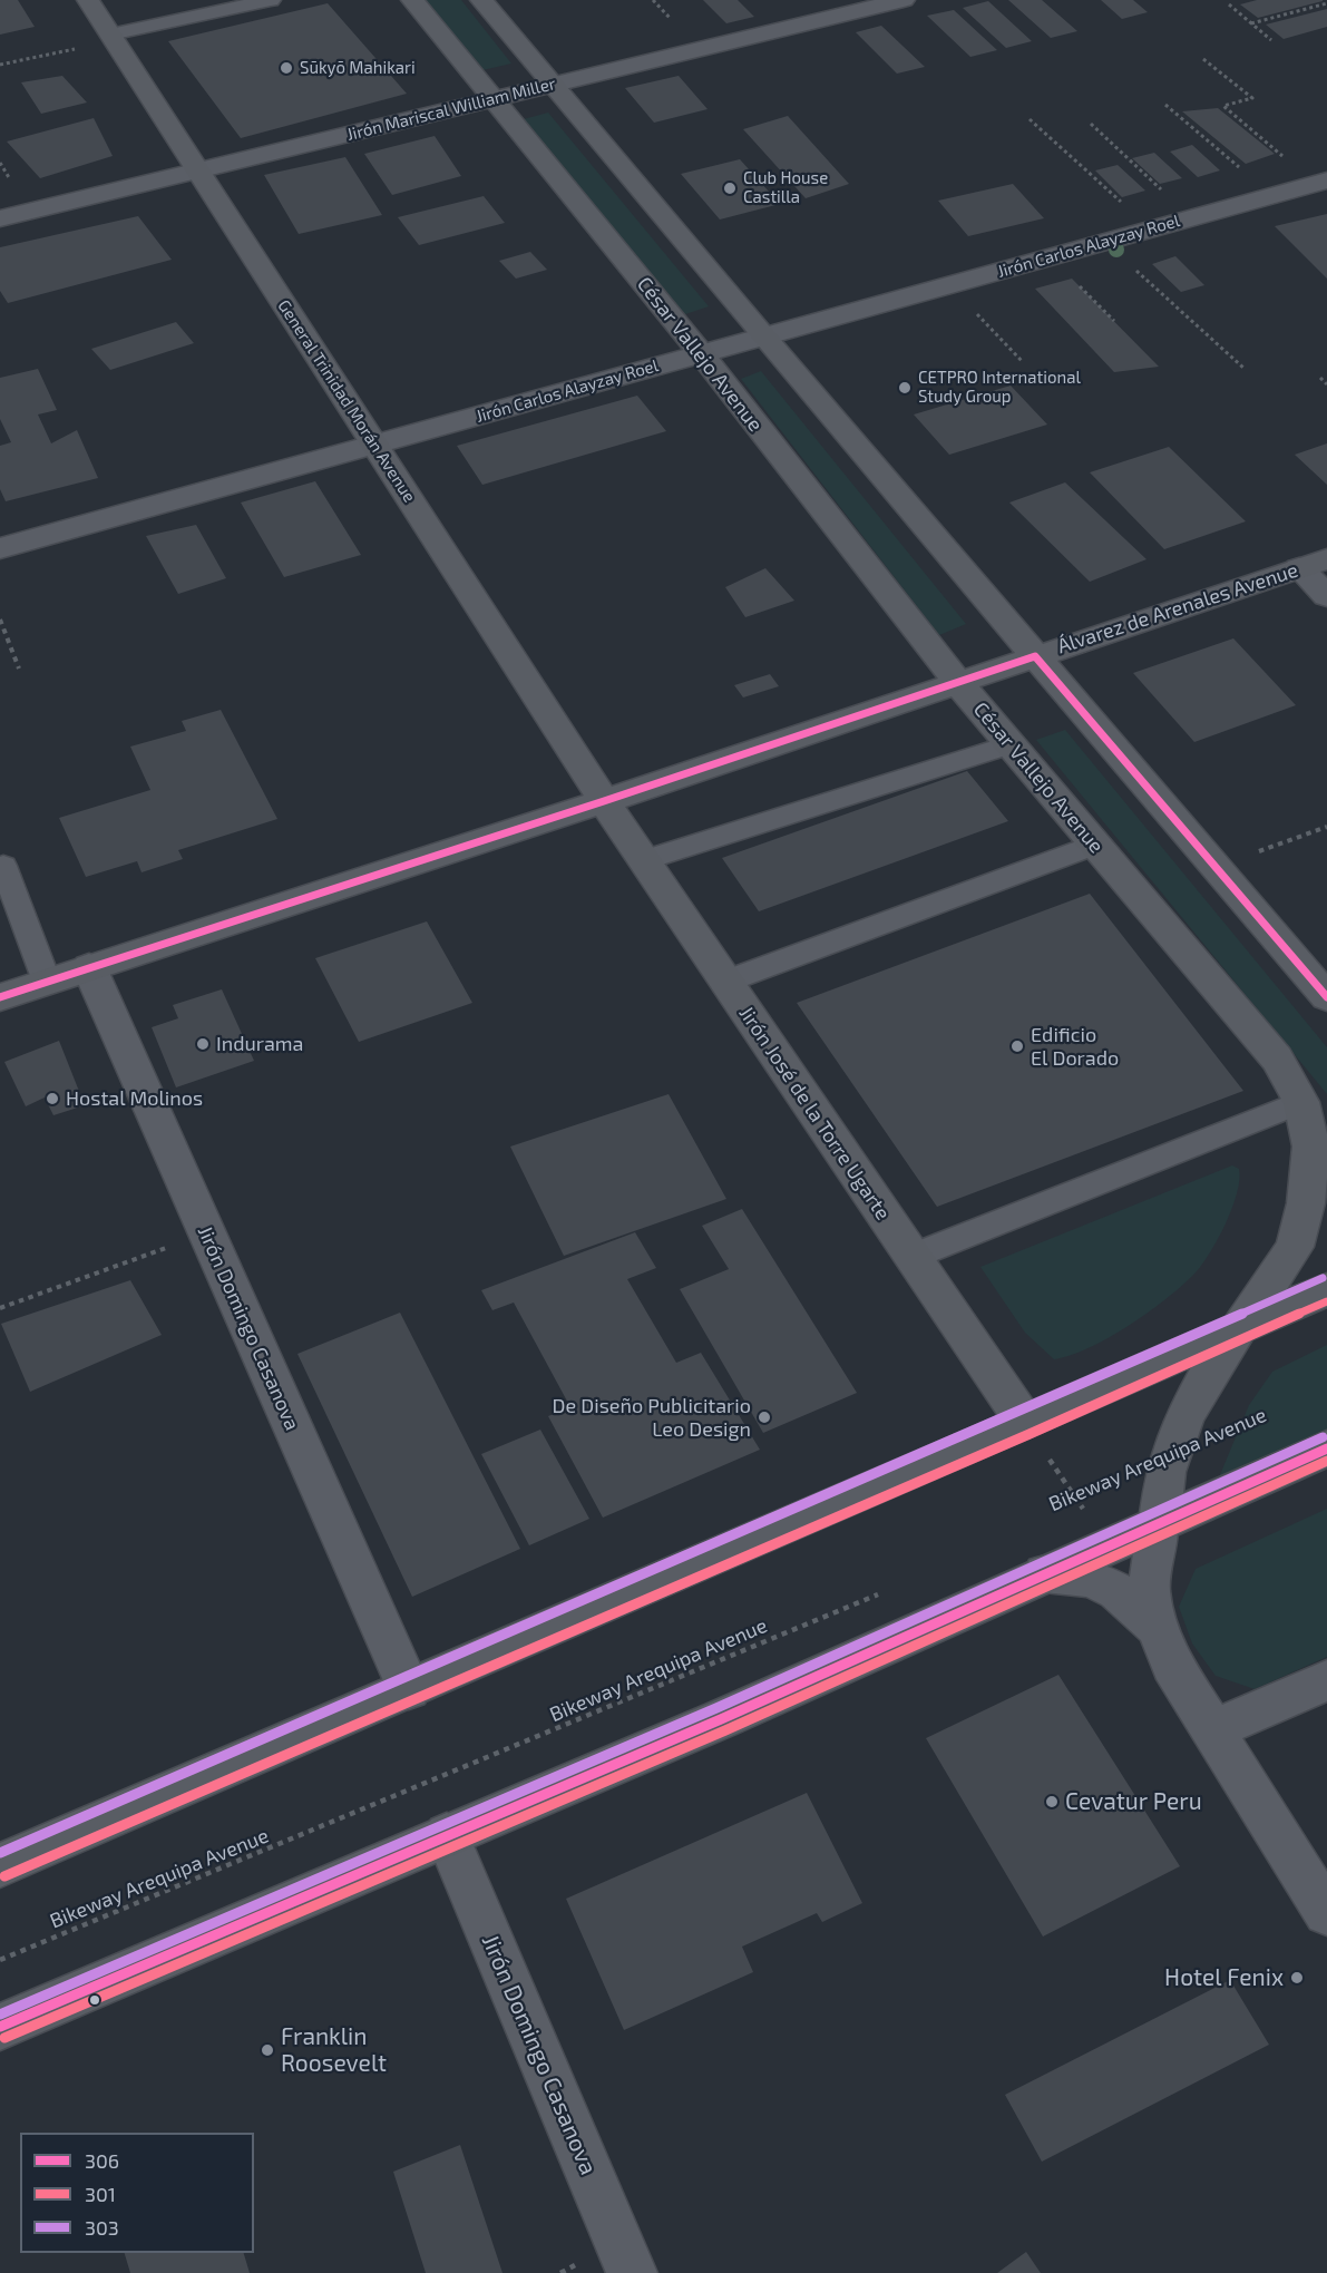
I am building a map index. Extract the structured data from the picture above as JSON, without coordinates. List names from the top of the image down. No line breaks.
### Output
{"streets":{"main road":["César Vallejo Avenue","General Trinidad Morán Avenue","Álvarez de Arenales Avenue","Jirón José de la Torre Ugarte"],"street":["Jirón Mariscal William Miller","Jirón Carlos Alayzay Roel","Jirón Domingo Casanova"],"path":["Bikeway Arequipa Avenue"]},"crossings":[["Jirón Mariscal William Miller","César Vallejo Avenue"],["Jirón Mariscal William Miller","General Trinidad Morán Avenue"],["Jirón Carlos Alayzay Roel","César Vallejo Avenue"],["Jirón Carlos Alayzay Roel","General Trinidad Morán Avenue"],["César Vallejo Avenue","Álvarez de Arenales Avenue"],["General Trinidad Morán Avenue","Álvarez de Arenales Avenue"],["General Trinidad Morán Avenue","Jirón José de la Torre Ugarte"],["Álvarez de Arenales Avenue","Jirón José de la Torre Ugarte"],["Álvarez de Arenales Avenue","Jirón Domingo Casanova"]],"places":["Sūkyō Mahikari","Club House Castilla","CETPRO International Study Group","Indurama","Edificio El Dorado","Hostal Molinos","De Diseño Publicitario Leo Design","Cevatur Peru","Hotel Fenix","Franklin Roosevelt"],"lines":["transit line 306","transit line 303","transit line 301"],"legend":["306","301","303"]}
